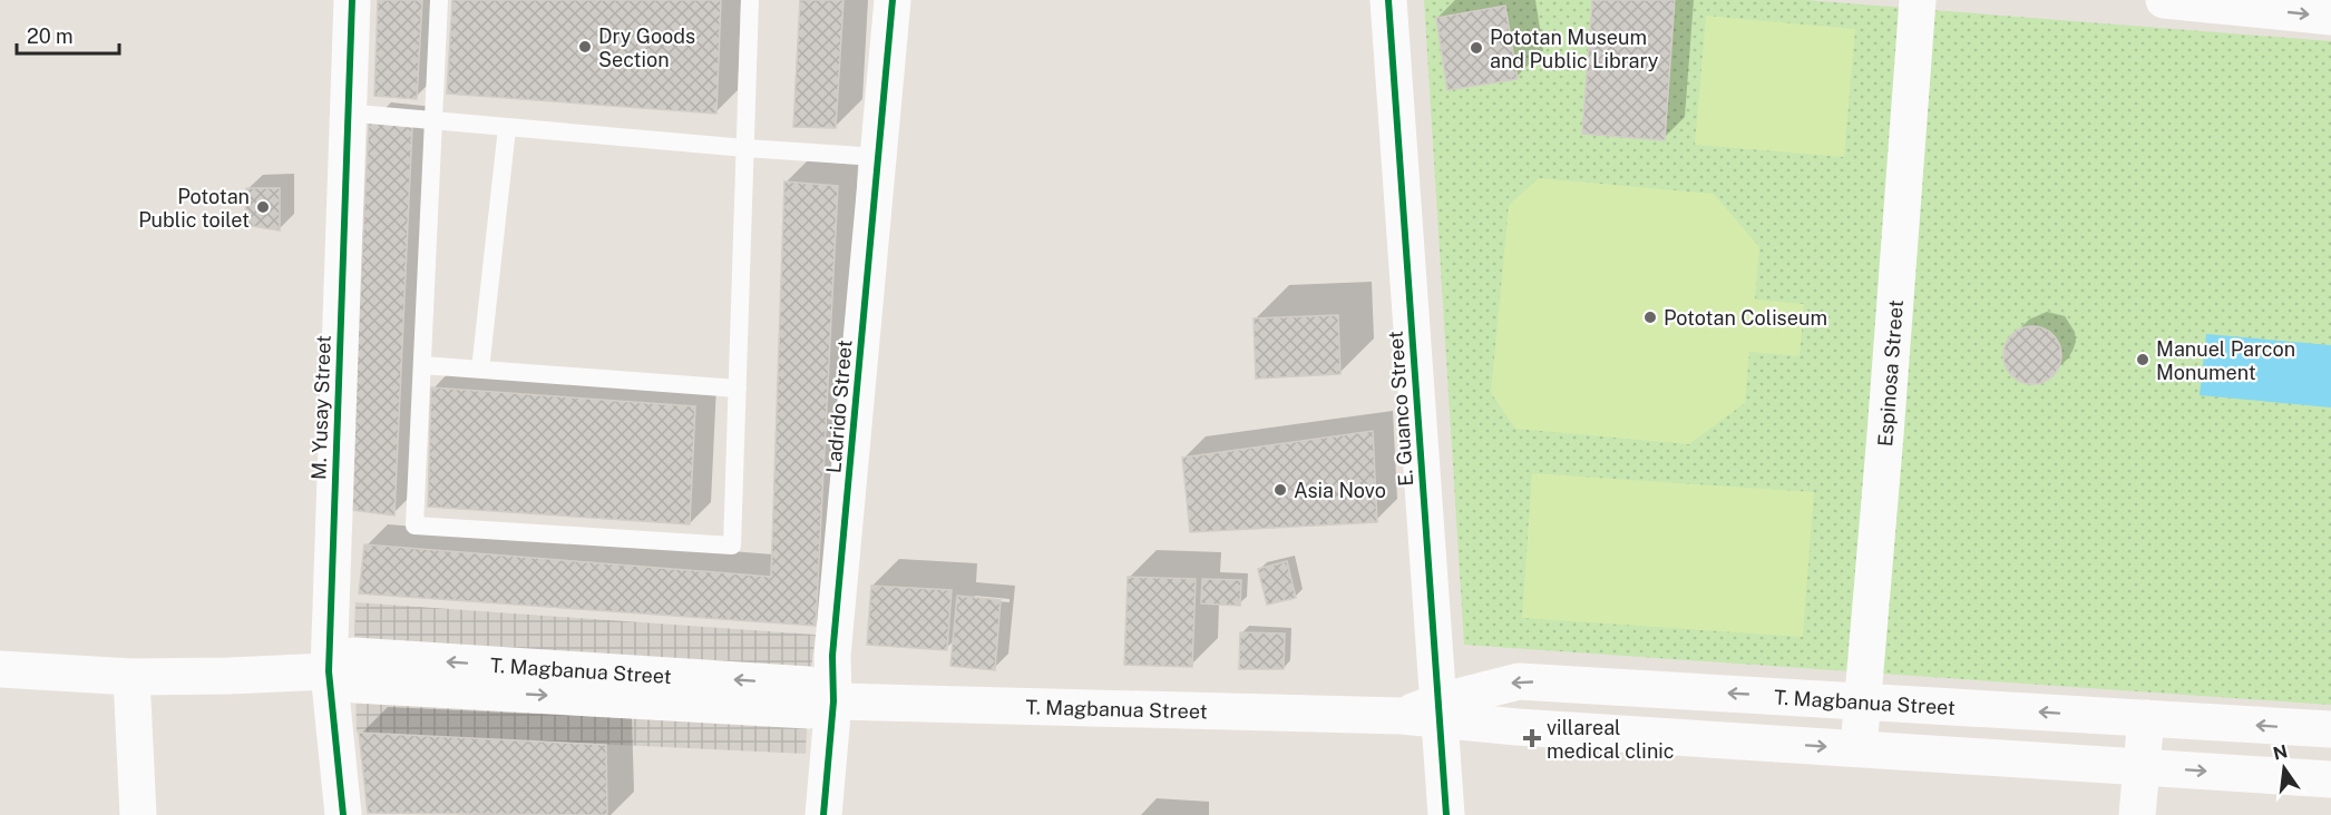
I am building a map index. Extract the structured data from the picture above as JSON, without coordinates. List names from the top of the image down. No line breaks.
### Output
{"streets":{"street":["Espinosa Street","Ladrido Street","M. Yusay Street","E. Guanco Street","T. Magbanua Street"]},"crossings":[["Espinosa Street","T. Magbanua Street"],["Ladrido Street","T. Magbanua Street"],["M. Yusay Street","T. Magbanua Street"],["E. Guanco Street","T. Magbanua Street"]],"places":{"other":["Dry Goods Section","Pototan Museum and Public Library","Pototan Public toilet","Pototan Coliseum","Manuel Parcon Monument","Asia Novo"],"health":["villareal medical clinic"]},"scale_bar":"20 m","north":"top"}
